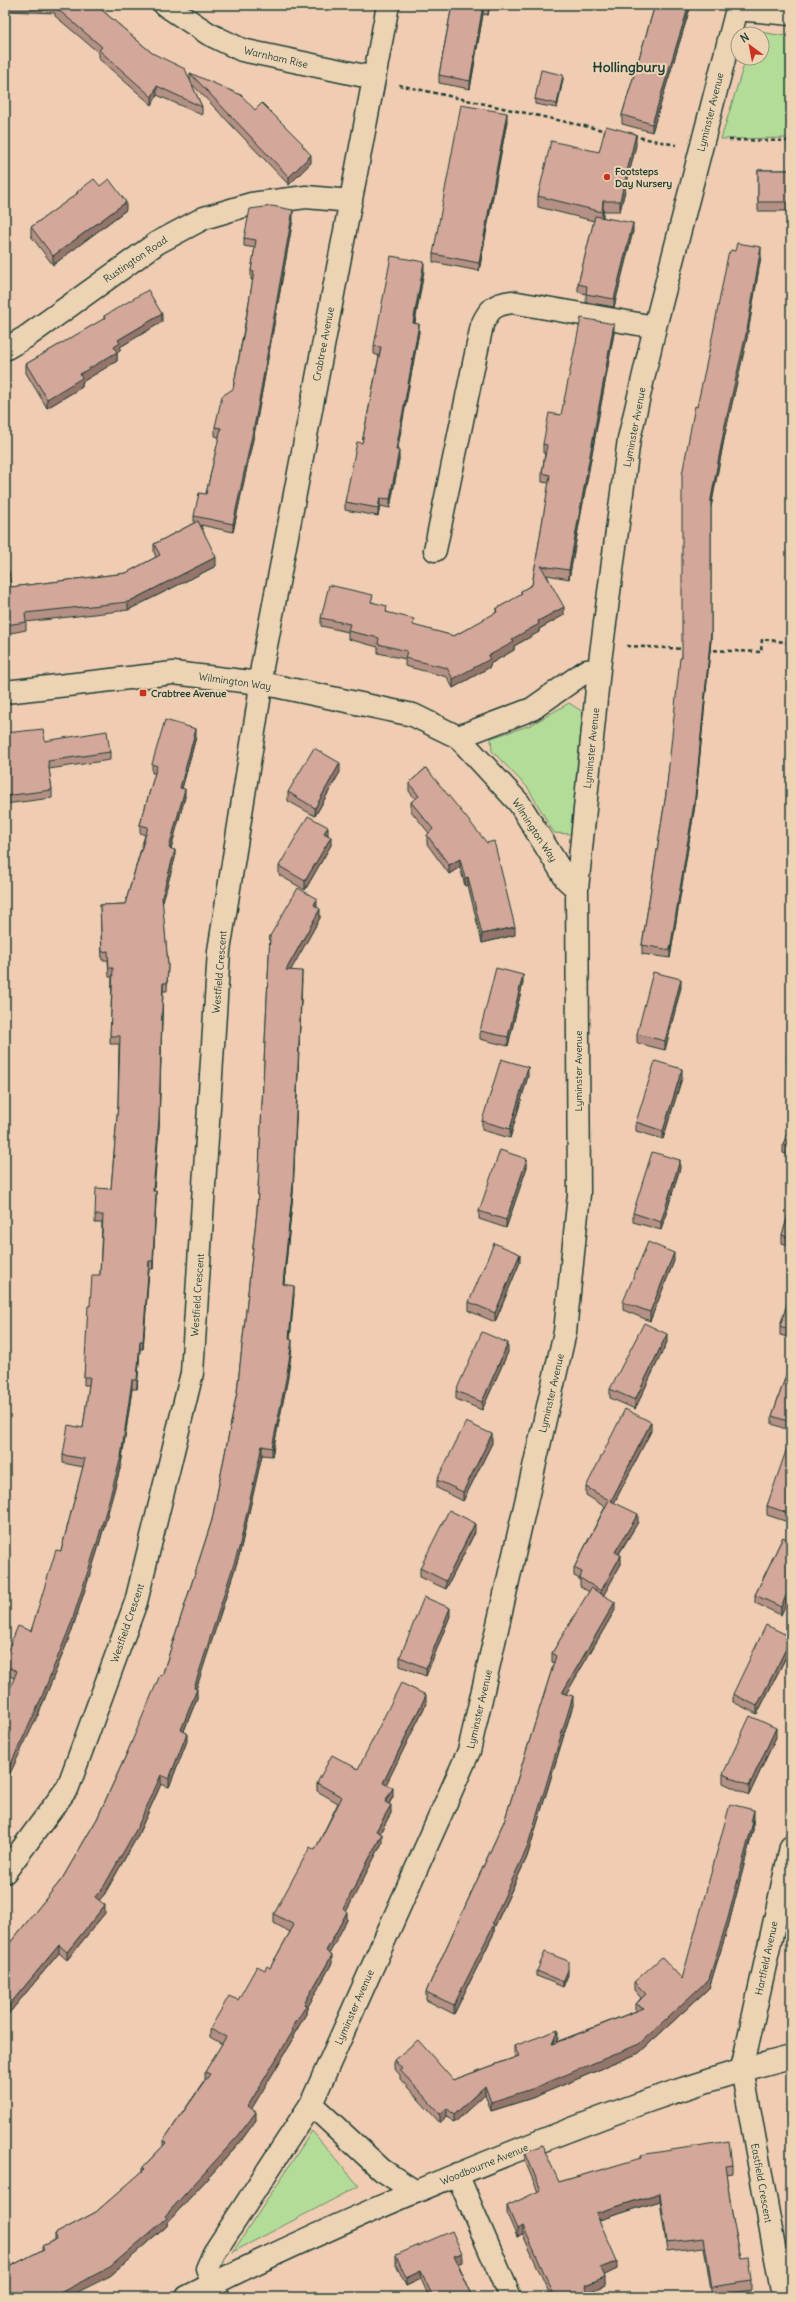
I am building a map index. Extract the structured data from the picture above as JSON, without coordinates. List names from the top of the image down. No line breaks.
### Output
{"streets":{"street":["Warnham Rise","Lyminster Avenue","Rustington Road","Crabtree Avenue","Wilmington Way","Westfield Crescent","Hartfield Avenue","Woodbourne Avenue","Eastfield Crescent"]},"crossings":[["Warnham Rise","Crabtree Avenue"],["Lyminster Avenue","Wilmington Way"],["Lyminster Avenue","Woodbourne Avenue"],["Rustington Road","Crabtree Avenue"],["Crabtree Avenue","Wilmington Way"],["Crabtree Avenue","Westfield Crescent"],["Wilmington Way","Westfield Crescent"],["Hartfield Avenue","Woodbourne Avenue"],["Hartfield Avenue","Eastfield Crescent"],["Woodbourne Avenue","Eastfield Crescent"]],"districts":["Hollingbury"],"places":{"other":["Footsteps Day Nursery"],"transit":["Crabtree Avenue"]},"north":"top left"}
